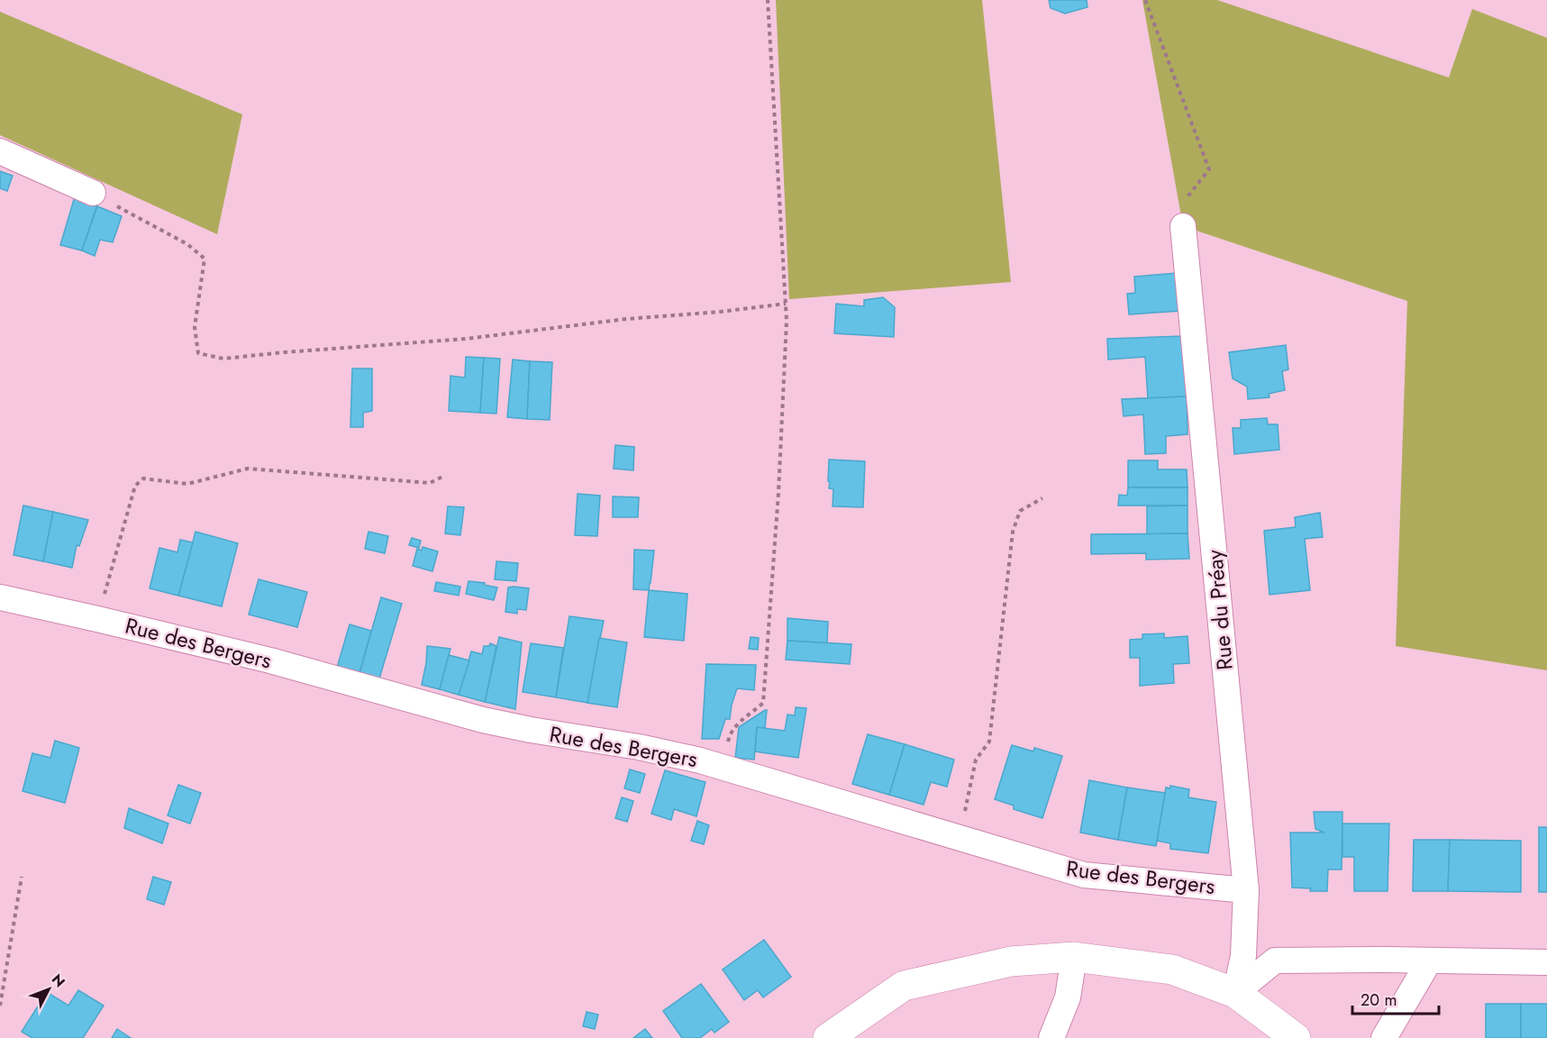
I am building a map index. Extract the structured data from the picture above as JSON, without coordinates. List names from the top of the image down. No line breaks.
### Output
{"streets":{"street":["Rue du Préay","Rue des Bergers"]},"crossings":[["Rue du Préay","Rue des Bergers"]],"scale_bar":"20 m","north":"top right"}
